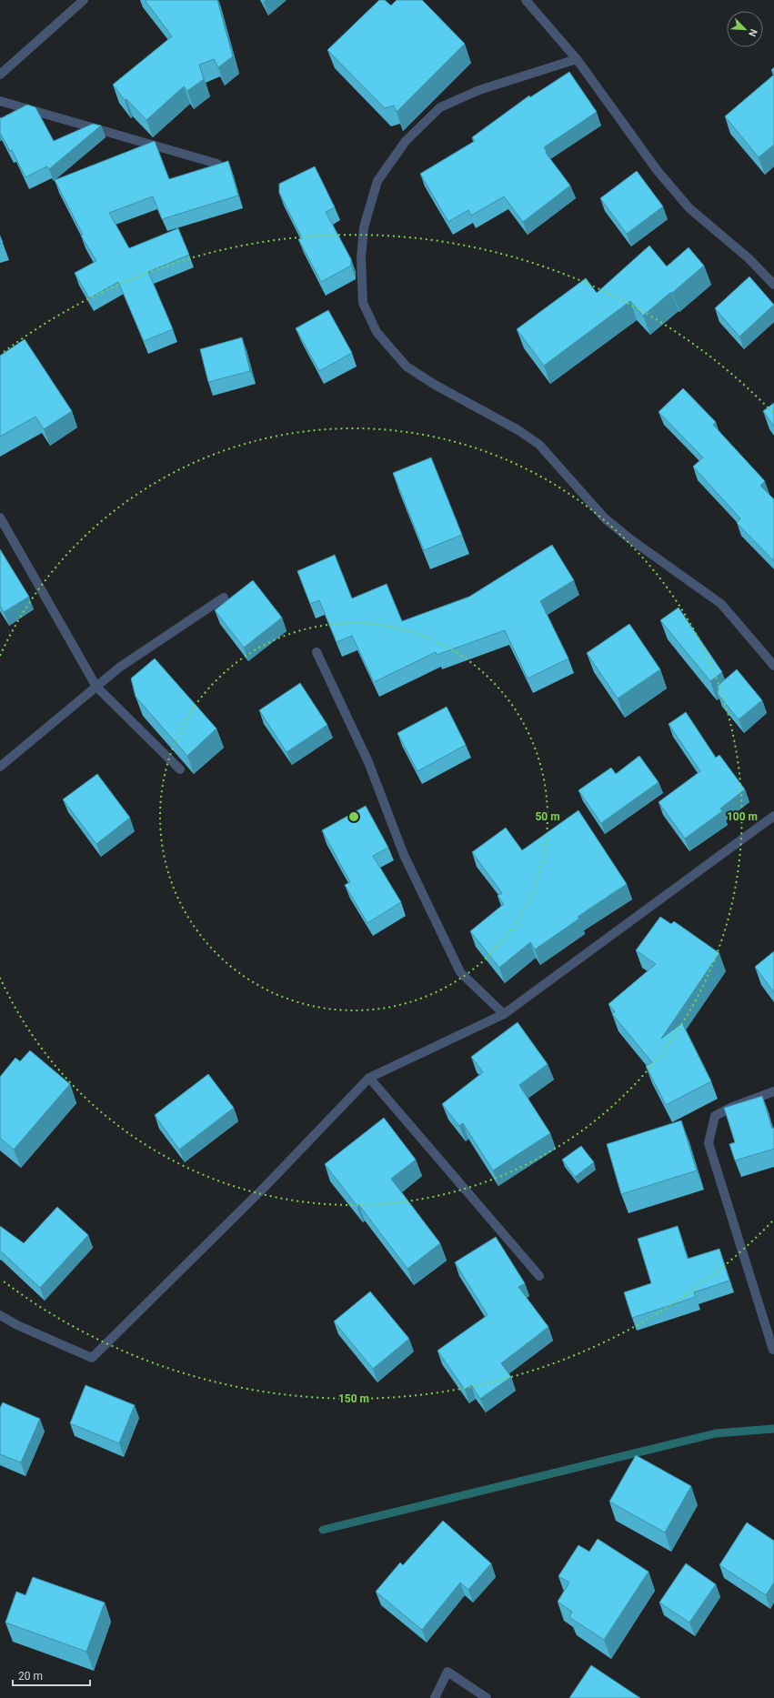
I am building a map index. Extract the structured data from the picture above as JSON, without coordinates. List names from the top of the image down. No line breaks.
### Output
{"scale_bar":"20 m","north":"bottom right","rings":["50 m","100 m","150 m"]}
